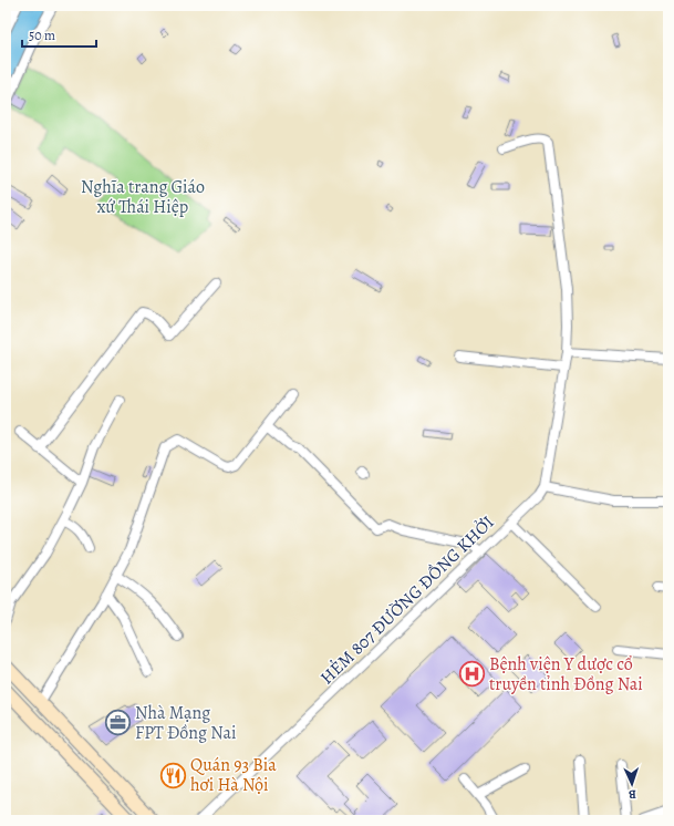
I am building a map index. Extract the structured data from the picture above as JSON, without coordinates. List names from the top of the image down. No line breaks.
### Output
{"streets":{"street":["HẺM 807 ĐƯỜNG ĐỒNG KHỞI"]},"parks":["Nghĩa trang Giáo xứ Thái Hiệp"],"places":{"hospital":["Bệnh viện Y dược cổ truyền tỉnh Đồng Nai"],"office":["Nhà Mạng FPT Đồng Nai"],"restaurant":["Quán 93 Bia hơi Hà Nội"]},"scale_bar":"50 m","north":"bottom"}
